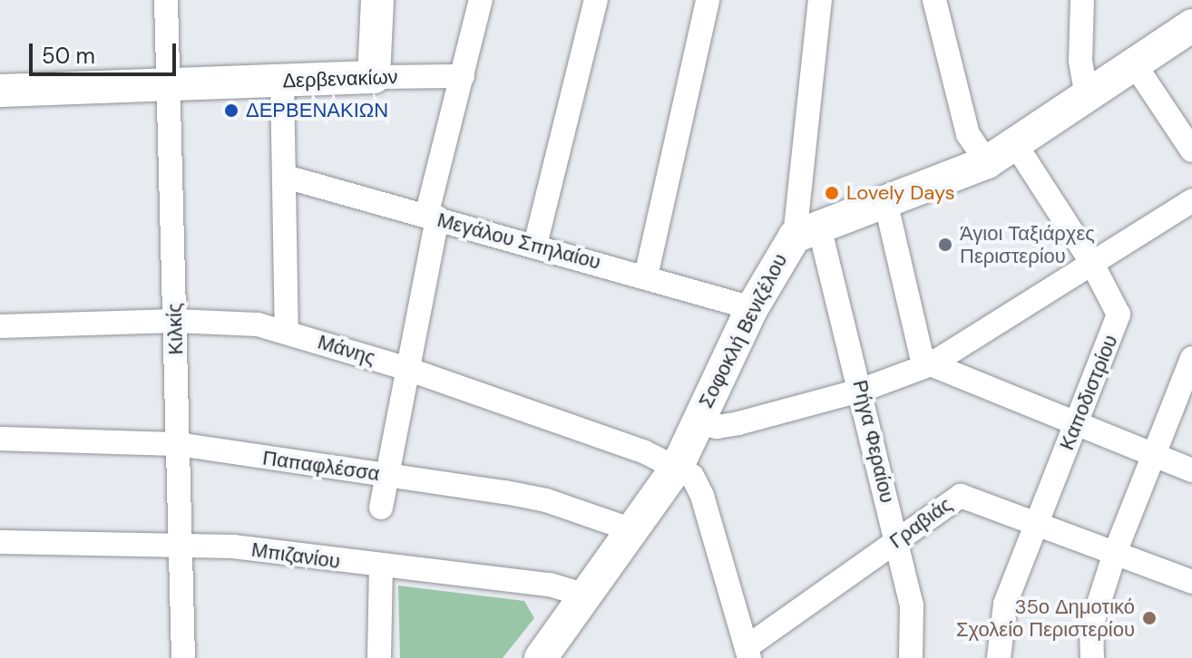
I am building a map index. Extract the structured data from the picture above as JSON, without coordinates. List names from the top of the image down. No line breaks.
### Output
{"streets":{"street":["Δερβενακίων","Μεγάλου Σπηλαίου","Κιλκίς","Σοφοκλή Βενιζέλου","Μάνης","Καποδιστρίου","Ρήγα Φεραίου","Παπαφλέσσα","Γραβιάς","Μπιζανίου"]},"crossings":[["Δερβενακίων","Κιλκίς"],["Μεγάλου Σπηλαίου","Σοφοκλή Βενιζέλου"],["Κιλκίς","Μάνης"],["Κιλκίς","Παπαφλέσσα"],["Κιλκίς","Μπιζανίου"],["Σοφοκλή Βενιζέλου","Μάνης"],["Σοφοκλή Βενιζέλου","Ρήγα Φεραίου"],["Σοφοκλή Βενιζέλου","Παπαφλέσσα"],["Σοφοκλή Βενιζέλου","Μπιζανίου"],["Καποδιστρίου","Γραβιάς"],["Ρήγα Φεραίου","Γραβιάς"]],"places":["ΔΕΡΒΕΝΑΚΙΩΝ","Lovely Days","Άγιοι Ταξιάρχες Περιστερίου","35ο Δημοτικό Σχολείο Περιστερίου"],"scale_bar":"50 m"}
